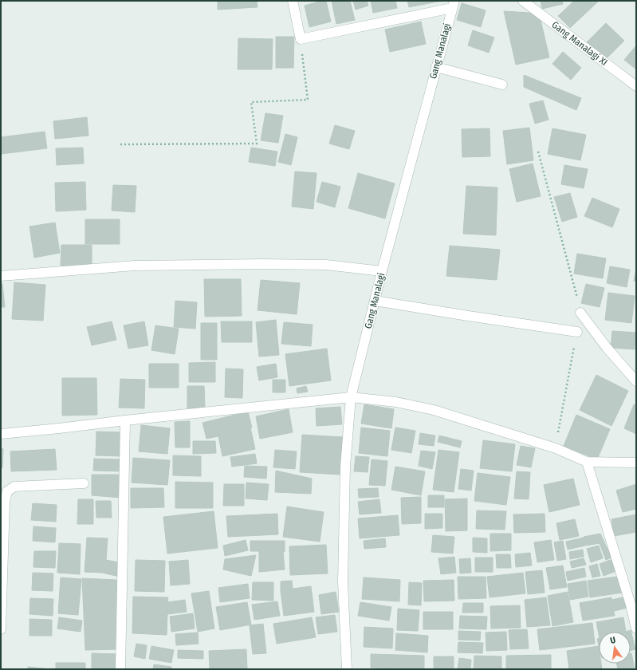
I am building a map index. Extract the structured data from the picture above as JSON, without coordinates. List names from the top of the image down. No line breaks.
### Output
{"streets":{"street":["Gang Manalagi XI","Gang Manalagi"]},"north":"top"}
